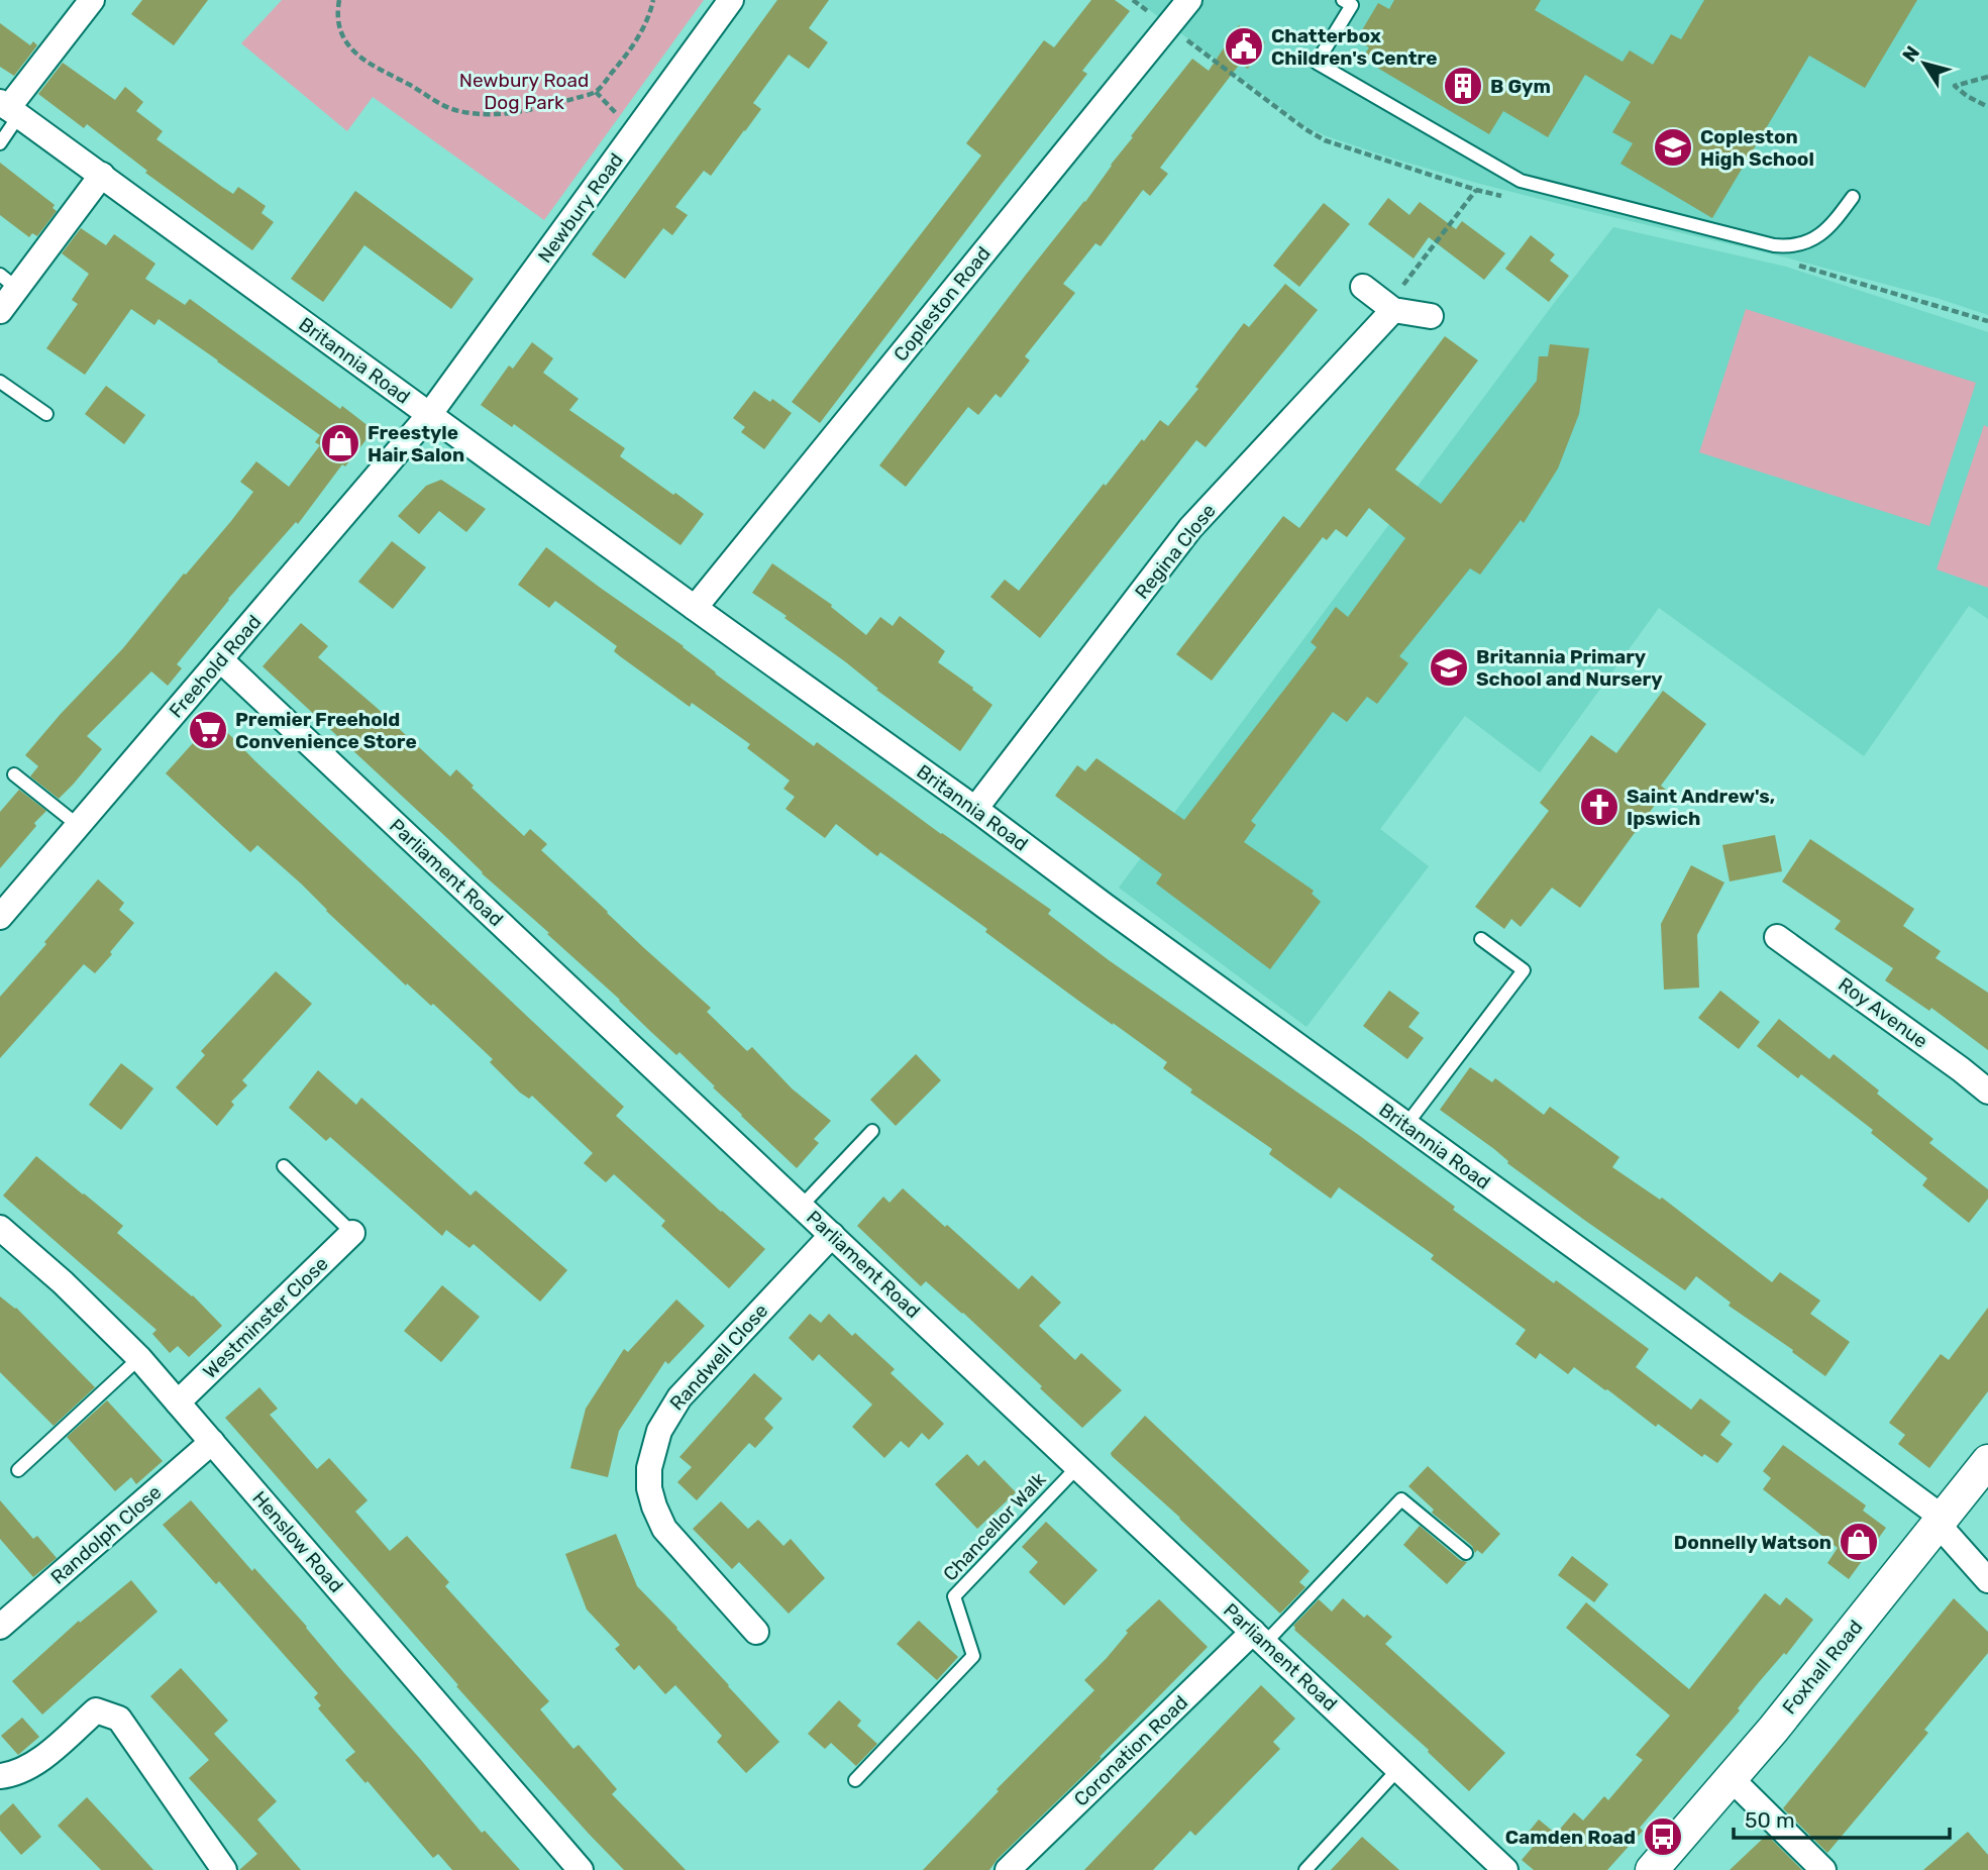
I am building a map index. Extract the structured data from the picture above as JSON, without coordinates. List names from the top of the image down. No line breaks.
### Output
{"streets":{"street":["Newbury Road","Copleston Road","Britannia Road","Regina Close","Freehold Road","Parliament Road","Roy Avenue","Westminster Close","Randwell Close","Randolph Close","Henslow Road","Foxhall Road","Coronation Road"],"lane":["Chancellor Walk"]},"crossings":[["Newbury Road","Britannia Road"],["Newbury Road","Freehold Road"],["Copleston Road","Britannia Road"],["Britannia Road","Regina Close"],["Britannia Road","Freehold Road"],["Britannia Road","Foxhall Road"],["Freehold Road","Parliament Road"],["Parliament Road","Randwell Close"],["Parliament Road","Chancellor Walk"],["Parliament Road","Coronation Road"],["Westminster Close","Henslow Road"],["Randolph Close","Henslow Road"]],"parks":["Newbury Road Dog Park"],"places":{"public building":["Chatterbox Children's Centre"],"building":["B Gym"],"school or university":["Copleston High School","Britannia Primary School and Nursery"],"shop":["Freestyle Hair Salon","Donnelly Watson"],"supermarket":["Premier Freehold Convenience Store"],"church":["Saint Andrew's, Ipswich"],"bus stop":["Camden Road"]},"scale_bar":"50 m","north":"top left"}
